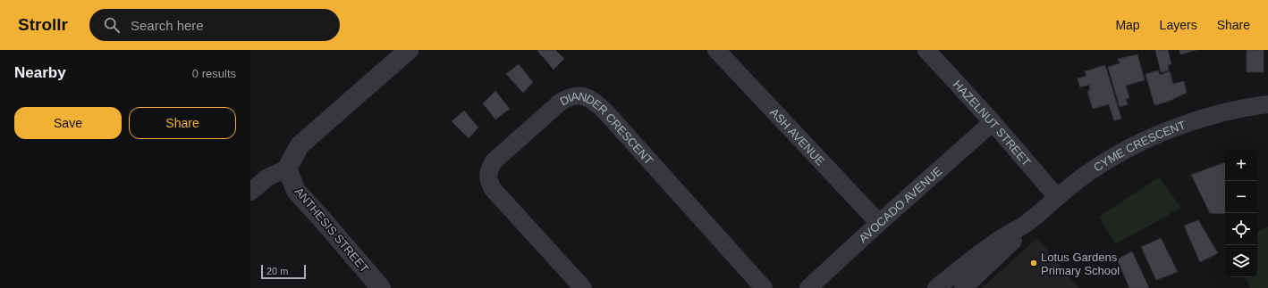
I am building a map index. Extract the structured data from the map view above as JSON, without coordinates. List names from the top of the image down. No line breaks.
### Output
{"streets":{"street":["HAZELNUT STREET","DIANDER CRESCENT","ASH AVENUE","CYME CRESCENT","AVOCADO AVENUE","ANTHESIS STREET"]},"crossings":[["HAZELNUT STREET","CYME CRESCENT"],["HAZELNUT STREET","AVOCADO AVENUE"],["ASH AVENUE","AVOCADO AVENUE"]],"places":["Lotus Gardens Primary School"],"scale_bar":"20 m","page":{"header":"Strollr","search":"Search here","nav":["Map","Layers","Share"],"heading":["Nearby","0 results"],"buttons":["Save","Share"],"map_buttons":["+","−"],"scale":"20 m"}}
